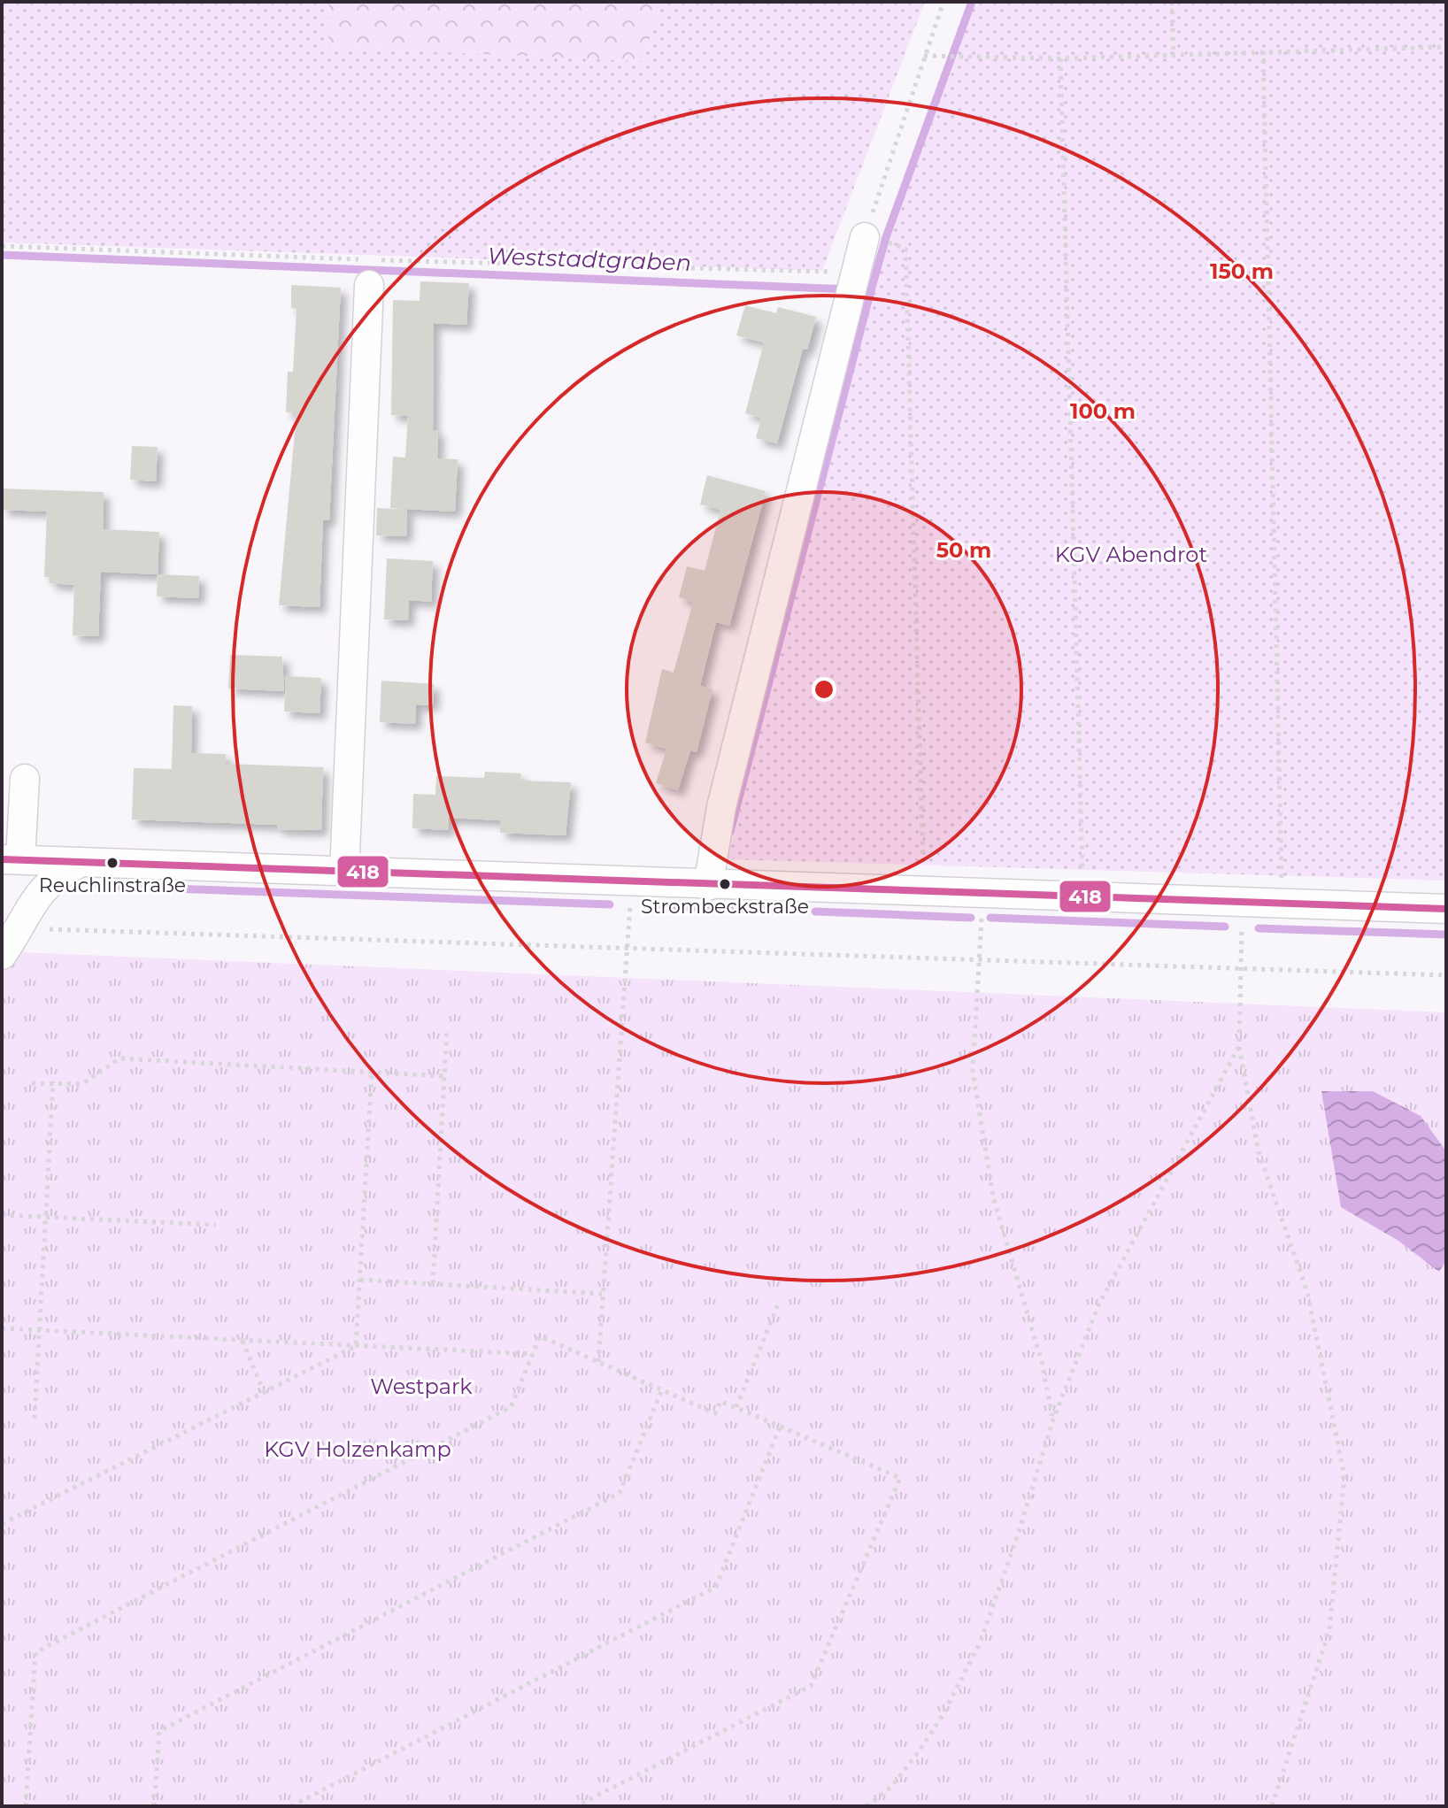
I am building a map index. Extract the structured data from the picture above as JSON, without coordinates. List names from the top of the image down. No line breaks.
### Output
{"water":["Weststadtgraben"],"parks":["KGV Abendrot","Westpark","KGV Holzenkamp"],"places":["Reuchlinstraße","Strombeckstraße"],"lines":["transit line 418"],"rings":["150 m","100 m","50 m"]}
